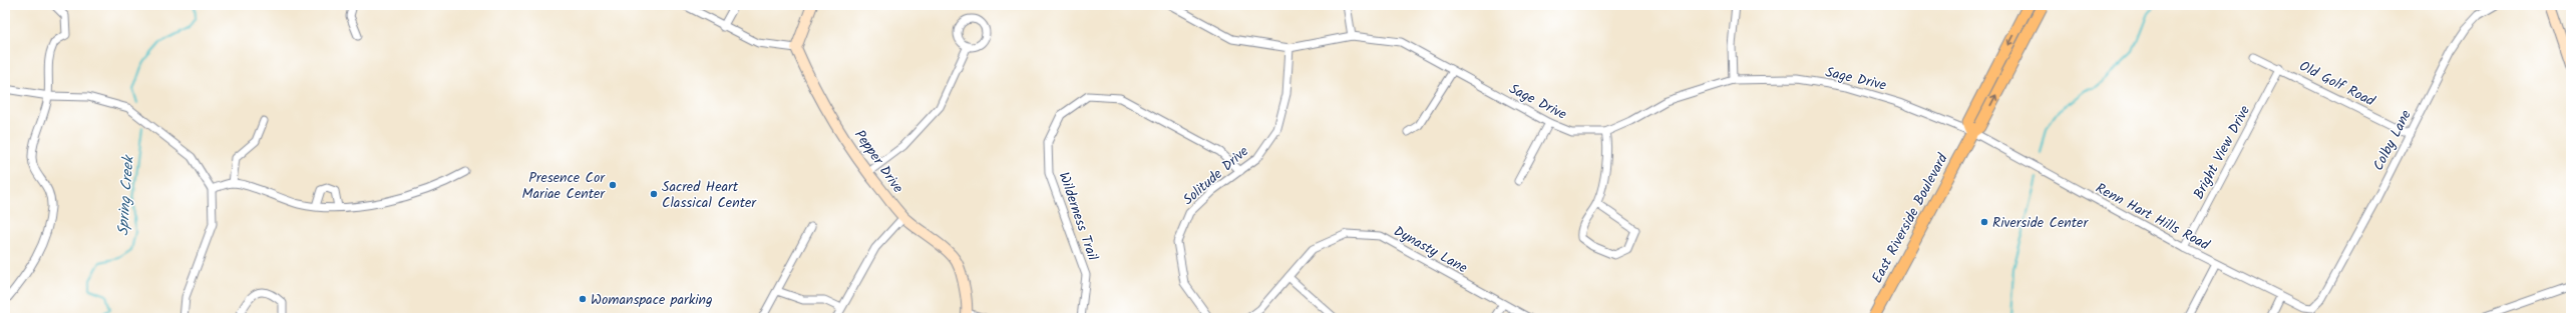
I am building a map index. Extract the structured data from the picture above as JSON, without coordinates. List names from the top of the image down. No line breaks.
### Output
{"streets":{"main road":["East Riverside Boulevard"],"street":["Sage Drive","Old Golf Road","Colby Lane","Bright View Drive","Pepper Drive","Solitude Drive","Wilderness Trail","Renn Hart Hills Road","Dynasty Lane"]},"crossings":[["Sage Drive","Solitude Drive"],["Sage Drive","Renn Hart Hills Road"],["Sage Drive","East Riverside Boulevard"],["Old Golf Road","Colby Lane"],["Old Golf Road","Bright View Drive"],["Colby Lane","Renn Hart Hills Road"],["Bright View Drive","Renn Hart Hills Road"],["Solitude Drive","Wilderness Trail"],["Renn Hart Hills Road","East Riverside Boulevard"]],"water":["Spring Creek"],"places":["Presence Cor Mariae Center","Sacred Heart Classical Center","Riverside Center","Womanspace parking"]}
